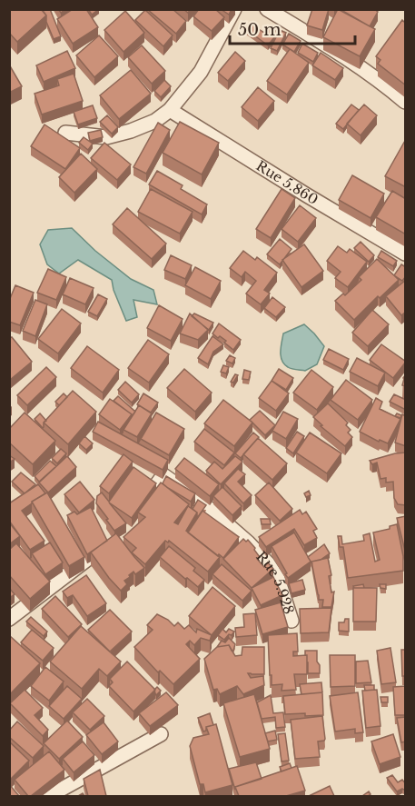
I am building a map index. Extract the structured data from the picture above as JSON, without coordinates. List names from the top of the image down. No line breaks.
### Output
{"streets":{"street":["Rue 5.860","Rue 5.928"]},"scale_bar":"50 m"}
